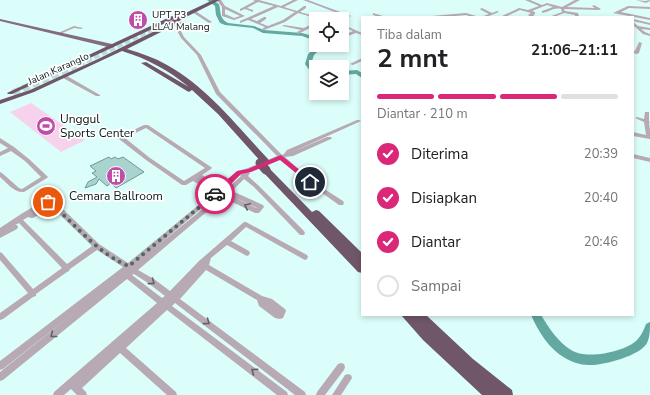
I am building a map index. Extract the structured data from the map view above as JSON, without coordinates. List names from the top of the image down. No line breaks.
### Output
{"streets":{"highway":["Jalan Karanglo"]},"places":{"building":["UPT P3 LLAJ Malang","Cemara Ballroom"],"sports":["Unggul Sports Center"]},"page":{"heading":["2 mnt","Tiba dalam","21:06–21:11"],"bar":"Diantar · 210 m","list":[["Diterima","20:39"],["Disiapkan","20:40"],["Diantar","20:46"],"Sampai"]}}
